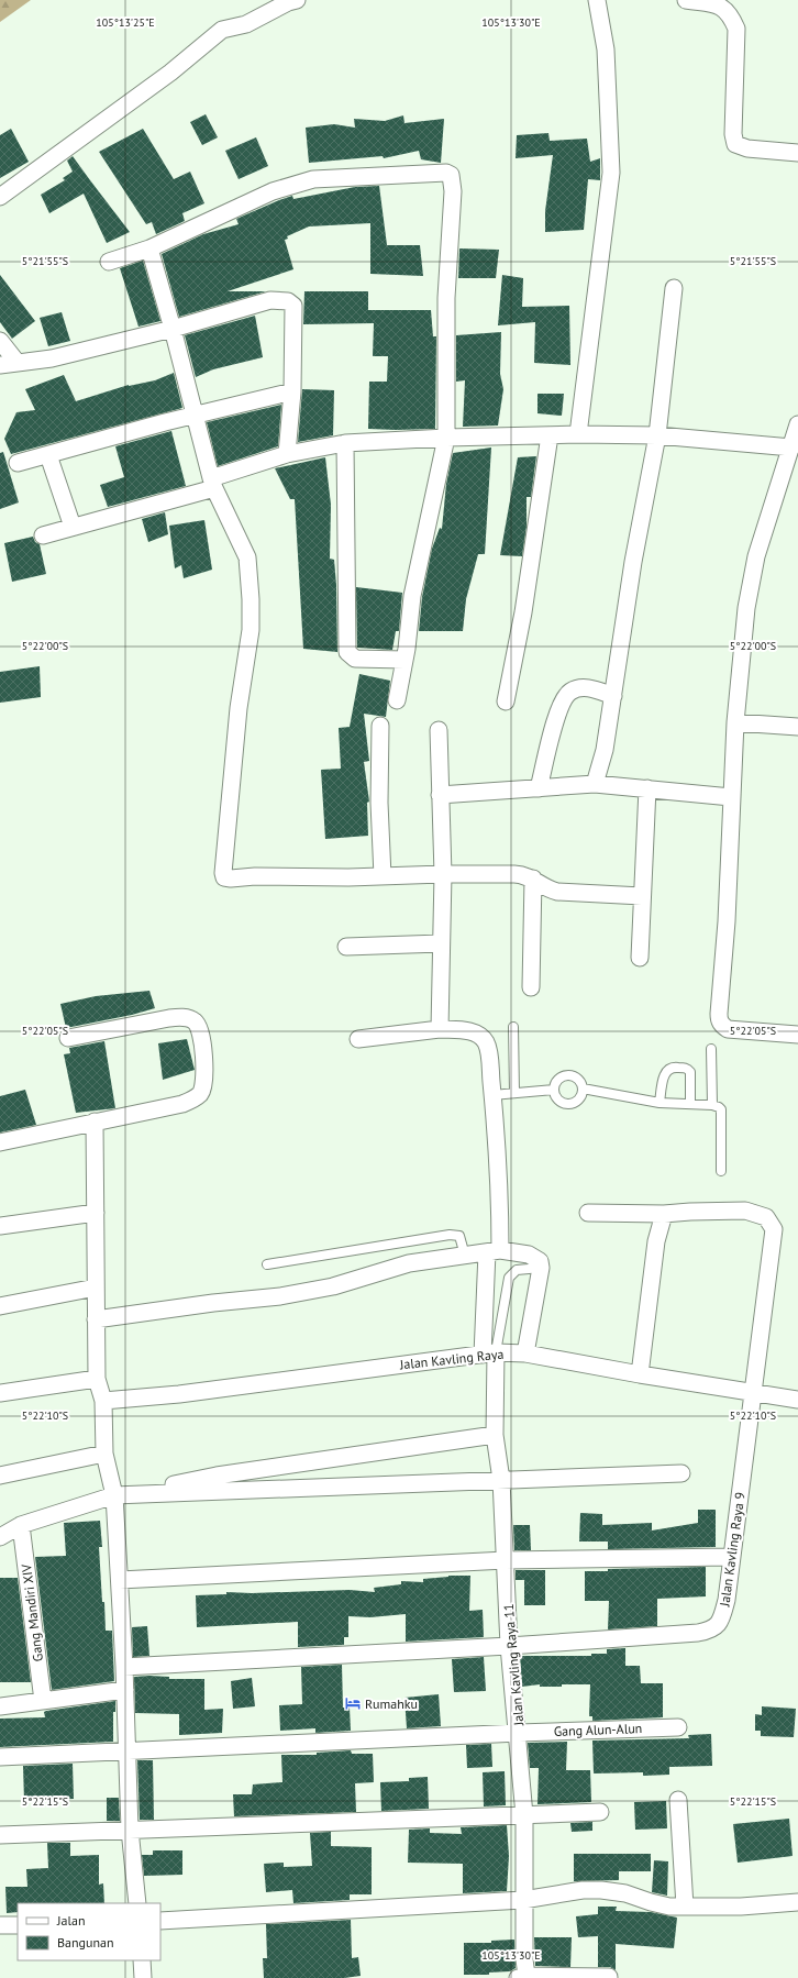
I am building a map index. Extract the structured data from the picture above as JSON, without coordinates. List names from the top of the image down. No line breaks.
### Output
{"streets":{"street":["Jalan Kavling Raya","Jalan Kavling Raya 9","Gang Mandiri XIV","Jalan Kavling Raya 11","Gang Alun-Alun"]},"crossings":[["Jalan Kavling Raya","Jalan Kavling Raya 9"],["Jalan Kavling Raya","Jalan Kavling Raya 11"],["Jalan Kavling Raya 9","Jalan Kavling Raya 11"],["Jalan Kavling Raya 11","Gang Alun-Alun"]],"places":{"hotel":["Rumahku"]},"legend":["Jalan","Bangunan"],"coordinates":["105°13'25\"E","105°13'30\"E","5°21'55\"S","5°22'00\"S","5°22'05\"S","5°22'10\"S","5°22'15\"S"]}
